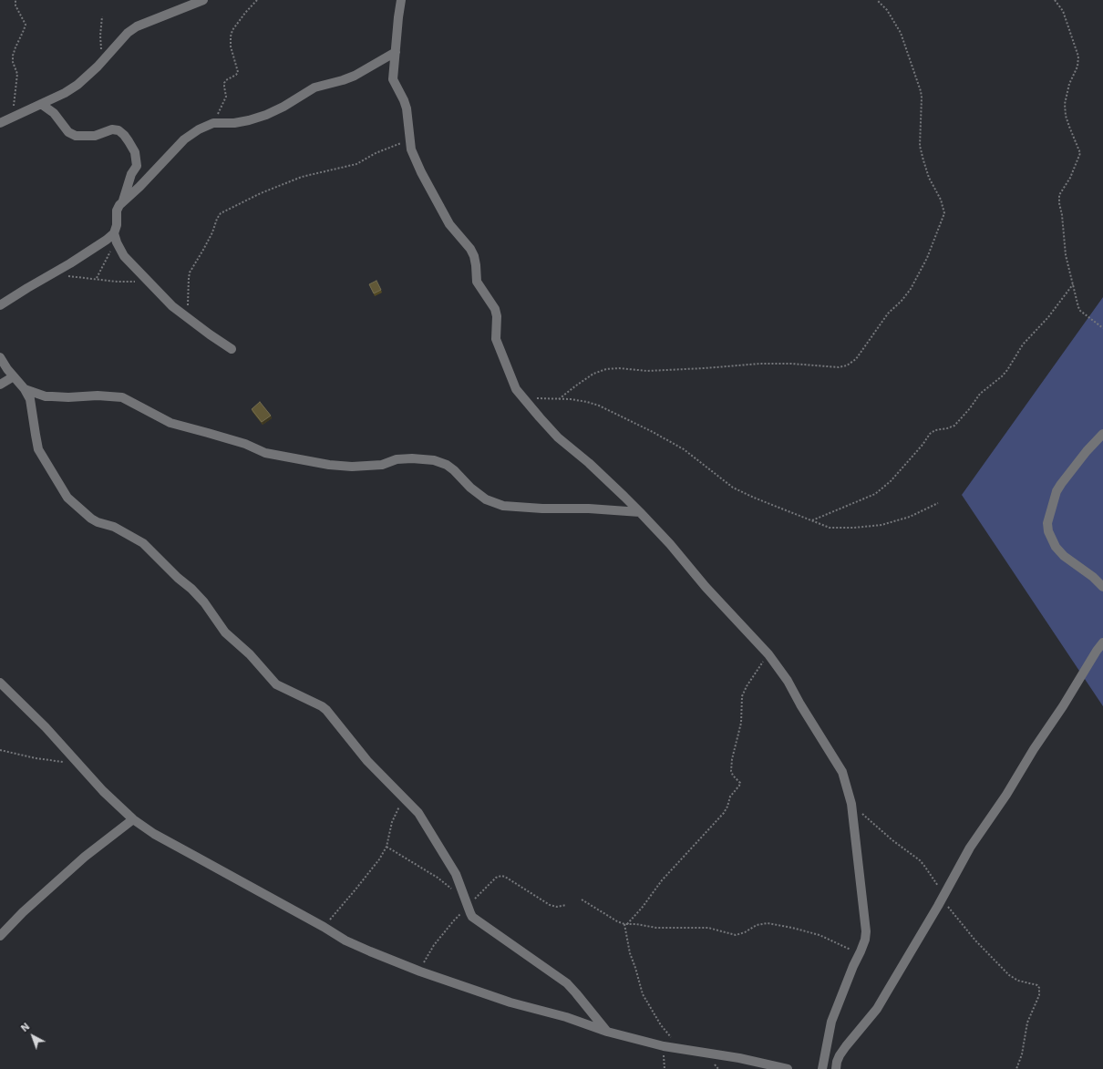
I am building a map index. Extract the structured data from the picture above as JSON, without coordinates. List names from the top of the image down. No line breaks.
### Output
{"north":"top left"}
